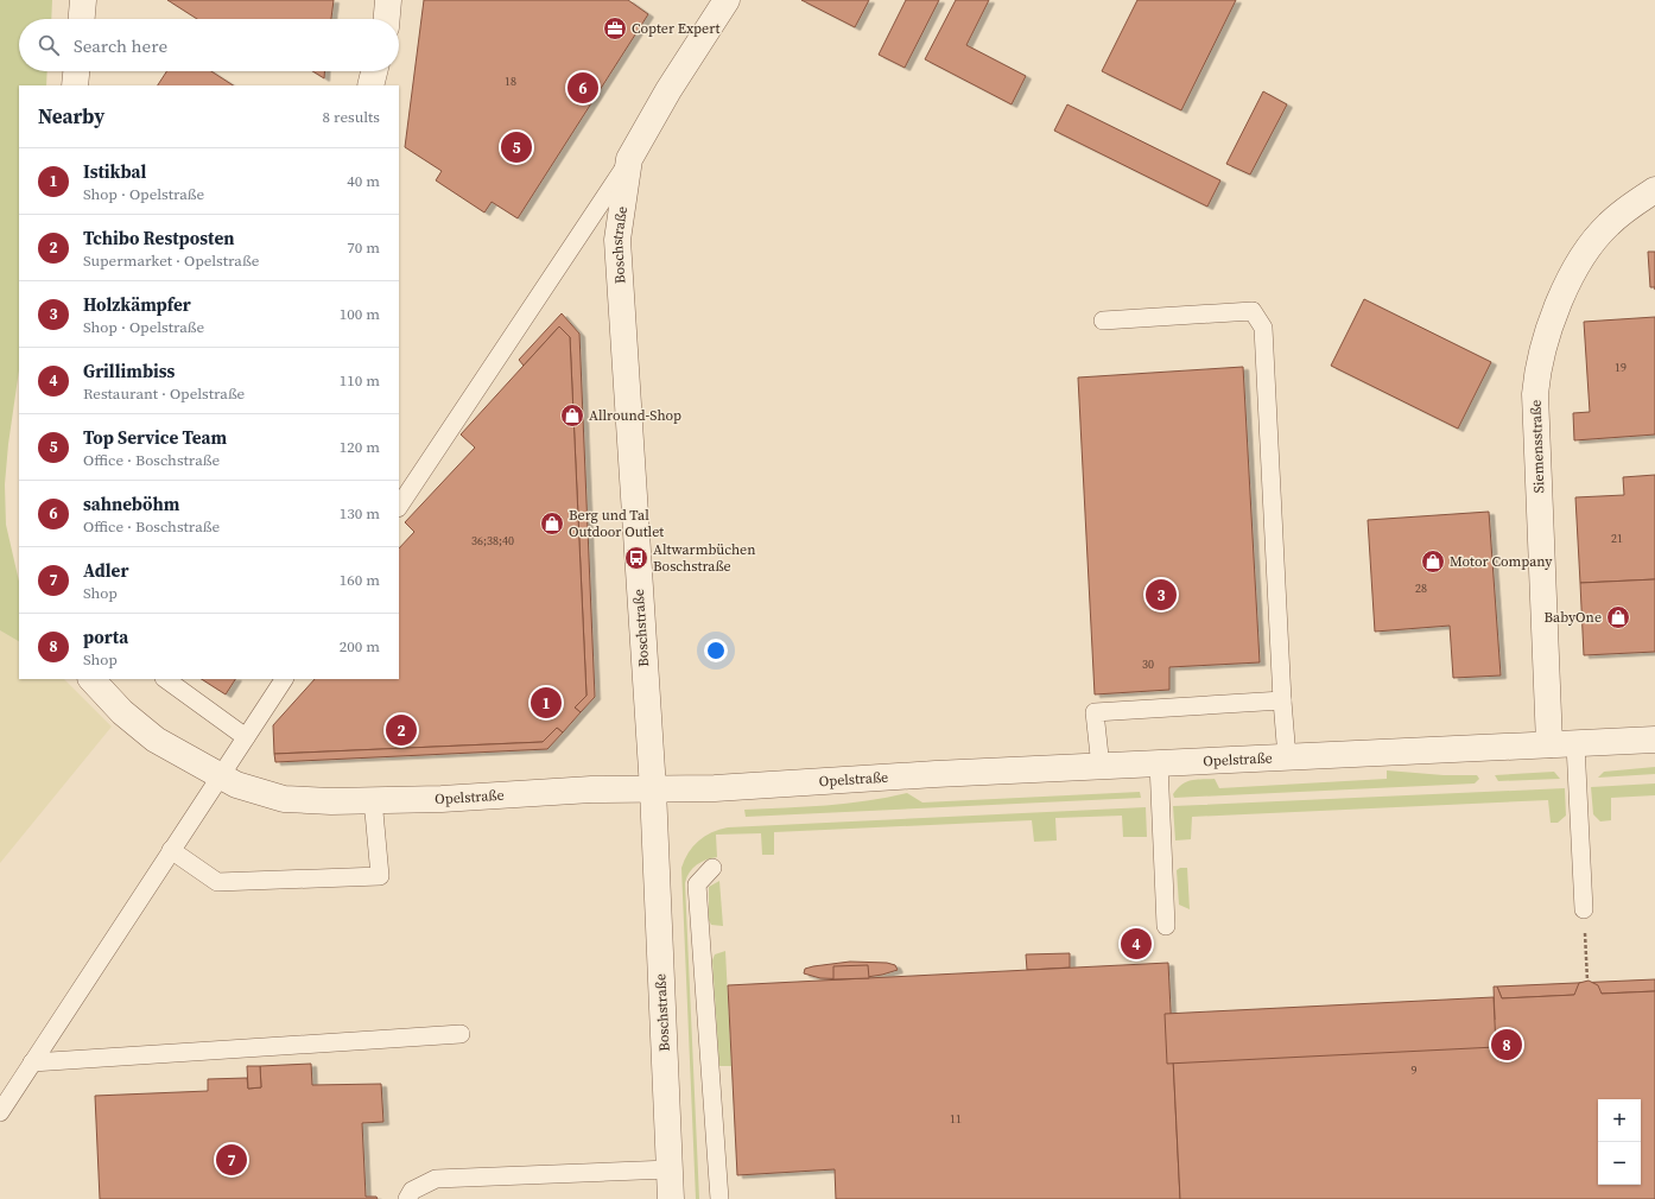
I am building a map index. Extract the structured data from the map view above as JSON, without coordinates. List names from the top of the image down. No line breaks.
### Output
{"streets":{"street":["Boschstraße","Siemensstraße","Opelstraße"]},"crossings":[["Boschstraße","Opelstraße"],["Siemensstraße","Opelstraße"]],"places":{"office":["Copter Expert"],"shop":["Allround-Shop","Berg und Tal Outdoor Outlet","Motor Company","BabyOne"],"bus stop":["Altwarmbüchen Boschstraße"]},"house_numbers":["18","19","21","36;38;40","28","30","9","11"],"page":{"search":"Search here","pins":["6","5","3","1","2","4","8","7"],"heading":["Nearby","8 results"],"list":[{"mark":"1","name":"Istikbal","note":"Shop · Opelstraße","value":"40 m"},{"mark":"2","name":"Tchibo Restposten","note":"Supermarket · Opelstraße","value":"70 m"},{"mark":"3","name":"Holzkämpfer","note":"Shop · Opelstraße","value":"100 m"},{"mark":"4","name":"Grillimbiss","note":"Restaurant · Opelstraße","value":"110 m"},{"mark":"5","name":"Top Service Team","note":"Office · Boschstraße","value":"120 m"},{"mark":"6","name":"sahneböhm","note":"Office · Boschstraße","value":"130 m"},{"mark":"7","name":"Adler","note":"Shop","value":"160 m"},{"mark":"8","name":"porta","note":"Shop","value":"200 m"}],"map_buttons":["+","−"]}}
